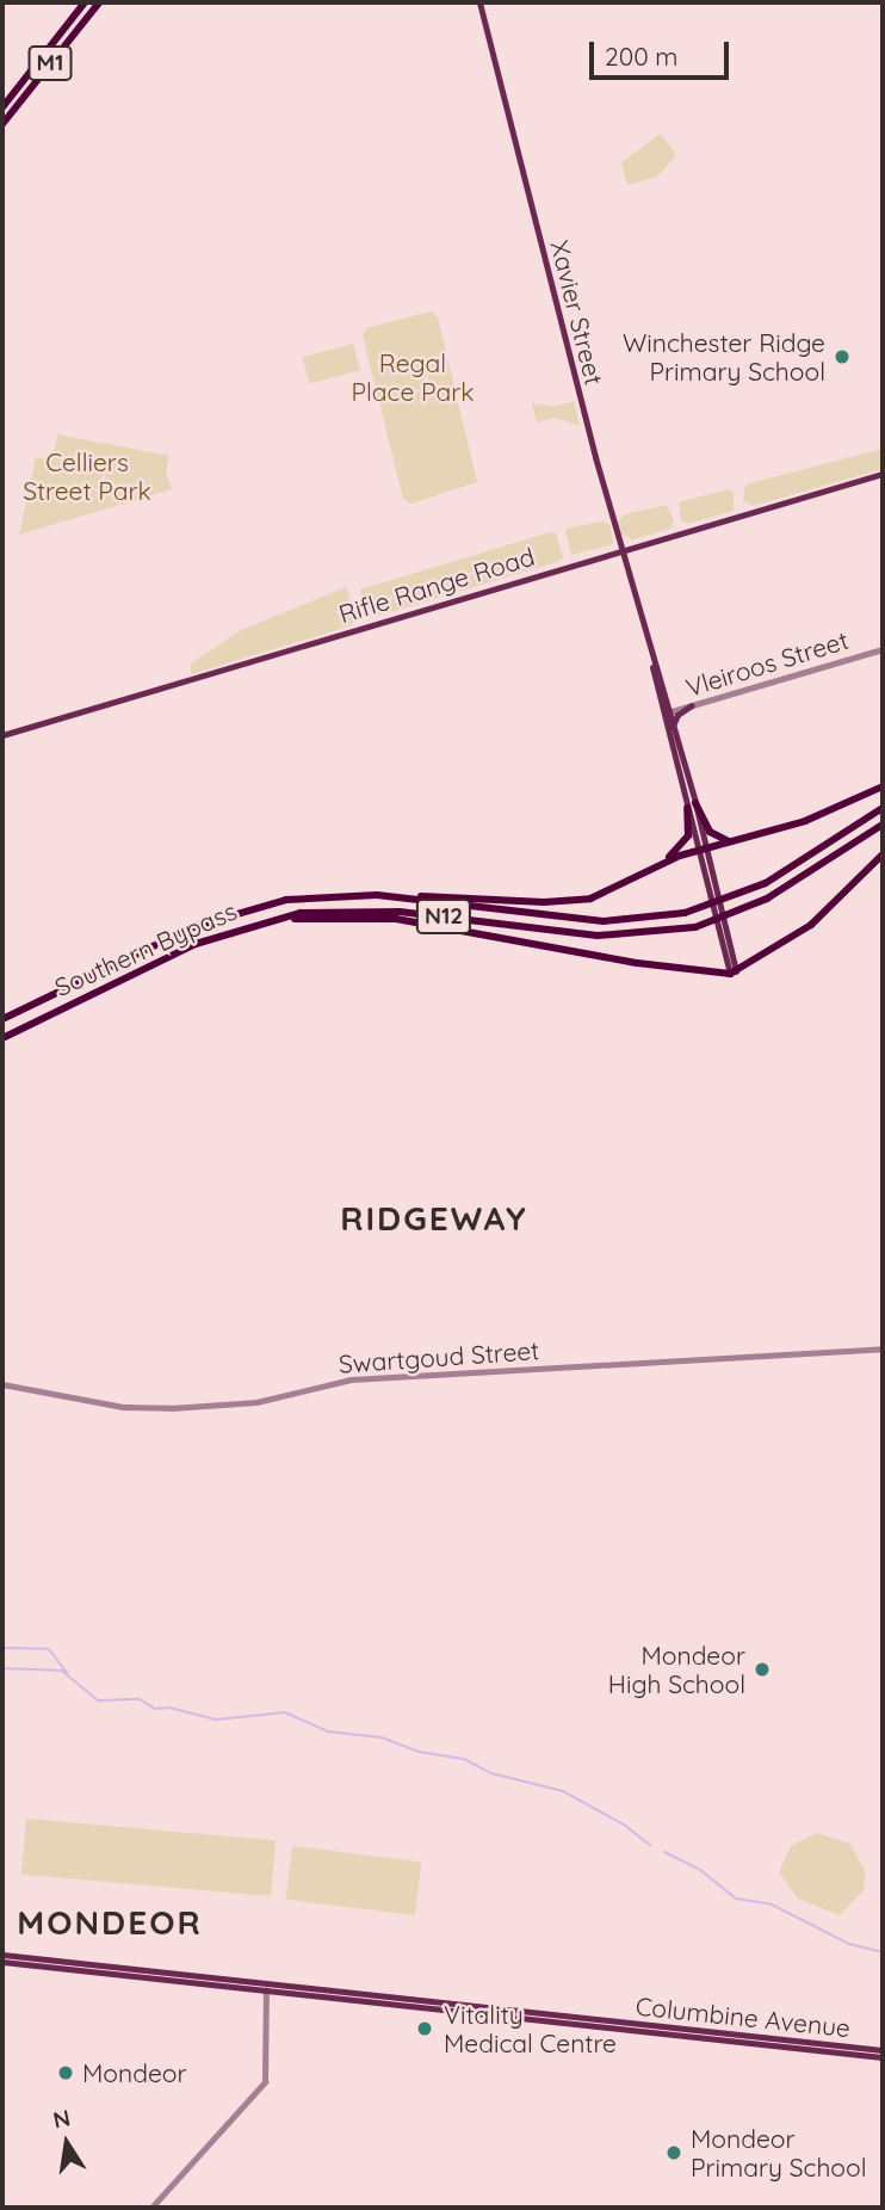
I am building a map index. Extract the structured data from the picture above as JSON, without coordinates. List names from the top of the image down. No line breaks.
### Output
{"streets":{"highway":["M1","N12","Southern Bypass"],"main road":["Xavier Street","Rifle Range Road","Columbine Avenue"],"street":["Vleiroos Street","Swartgoud Street"]},"crossings":[["Xavier Street","Rifle Range Road"],["Xavier Street","Vleiroos Street"]],"districts":["RIDGEWAY","MONDEOR"],"parks":["Regal Place Park","Celliers Street Park"],"places":["Winchester Ridge Primary School","Mondeor High School","Vitality Medical Centre","Mondeor","Mondeor Primary School"],"scale_bar":"200 m","north":"top"}
